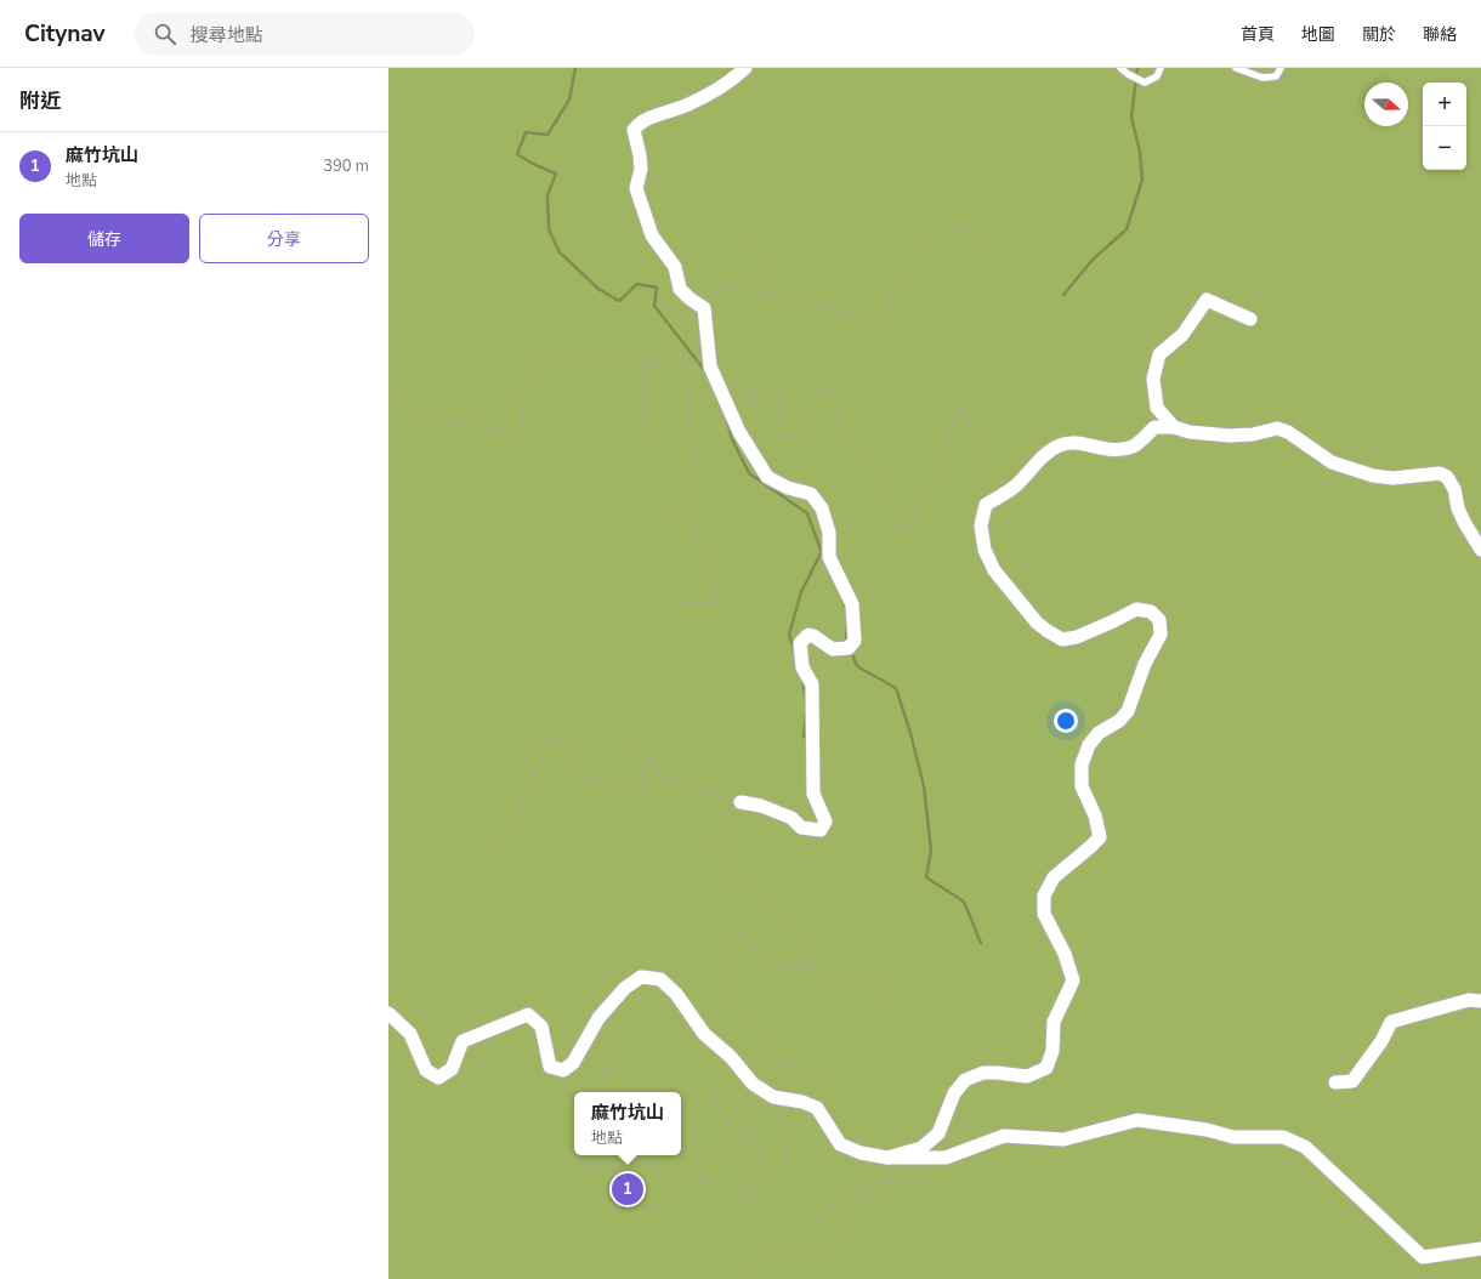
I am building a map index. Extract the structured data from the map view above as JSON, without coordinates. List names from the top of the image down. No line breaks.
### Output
{"north":"right","page":{"header":"Citynav","search":"搜尋地點","nav":["首頁","地圖","關於","聯絡"],"heading":"附近","map_buttons":["+","−"],"list":[{"mark":"1","name":"麻竹坑山","note":"地點","value":"390 m"}],"buttons":["儲存","分享"],"popup":["麻竹坑山","地點"],"pins":"1"}}
